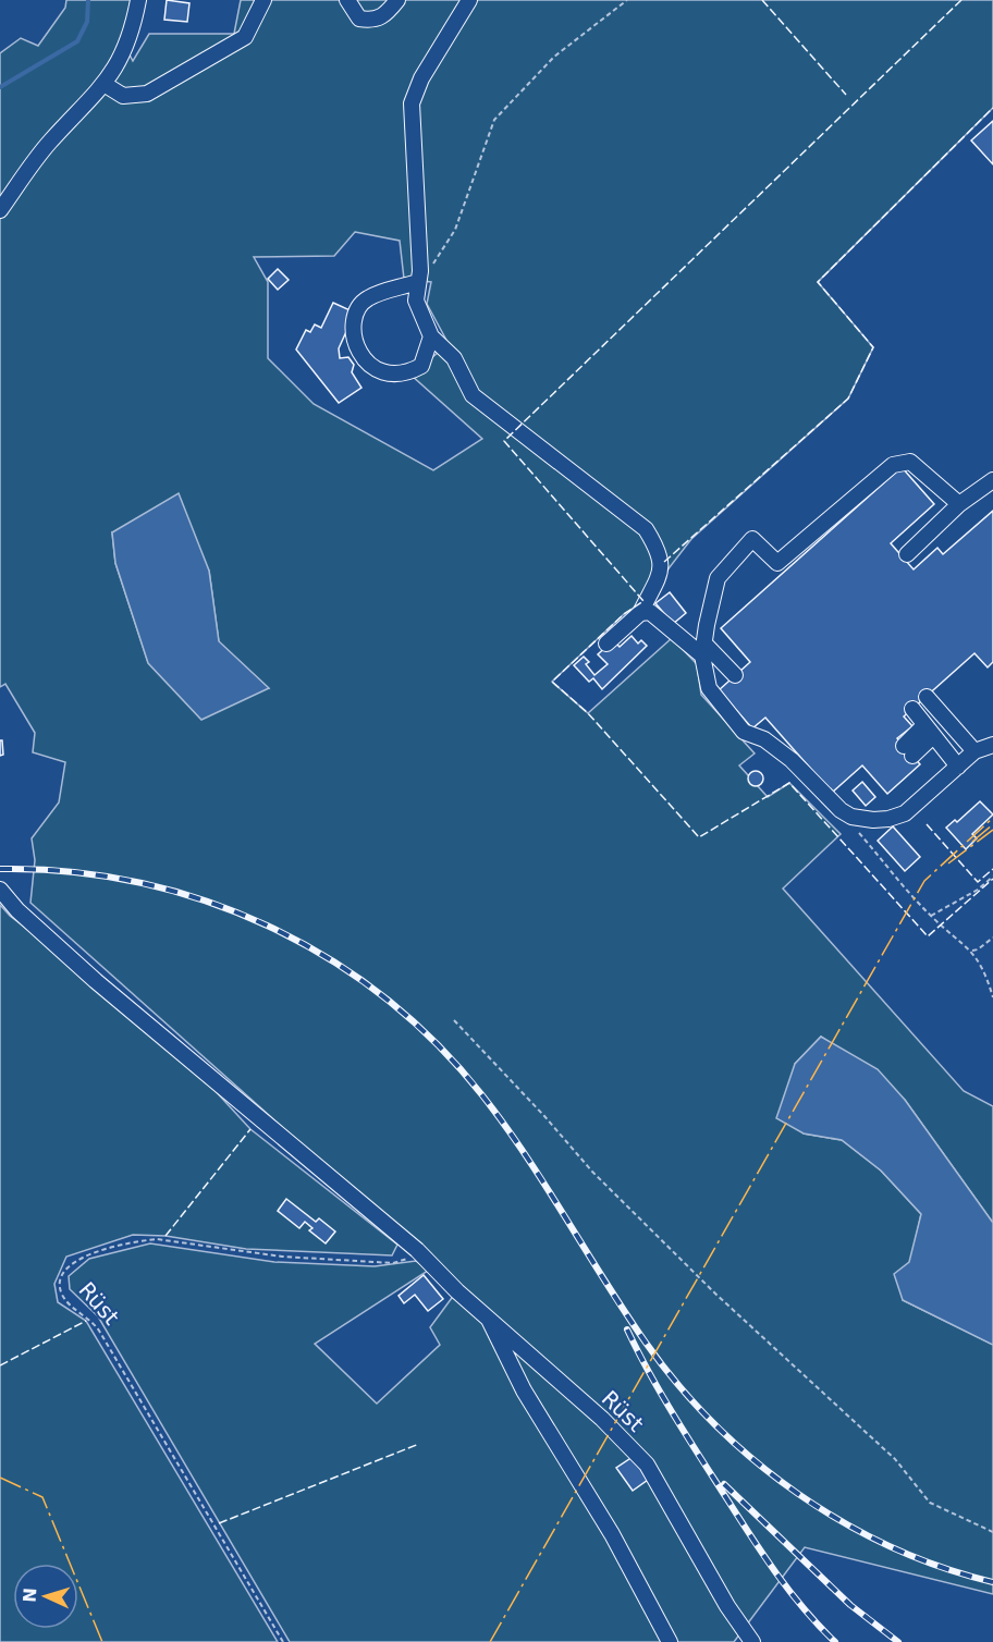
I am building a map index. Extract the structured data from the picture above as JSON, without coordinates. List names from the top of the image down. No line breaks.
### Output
{"streets":{"street":["Rüst"]},"north":"left"}
